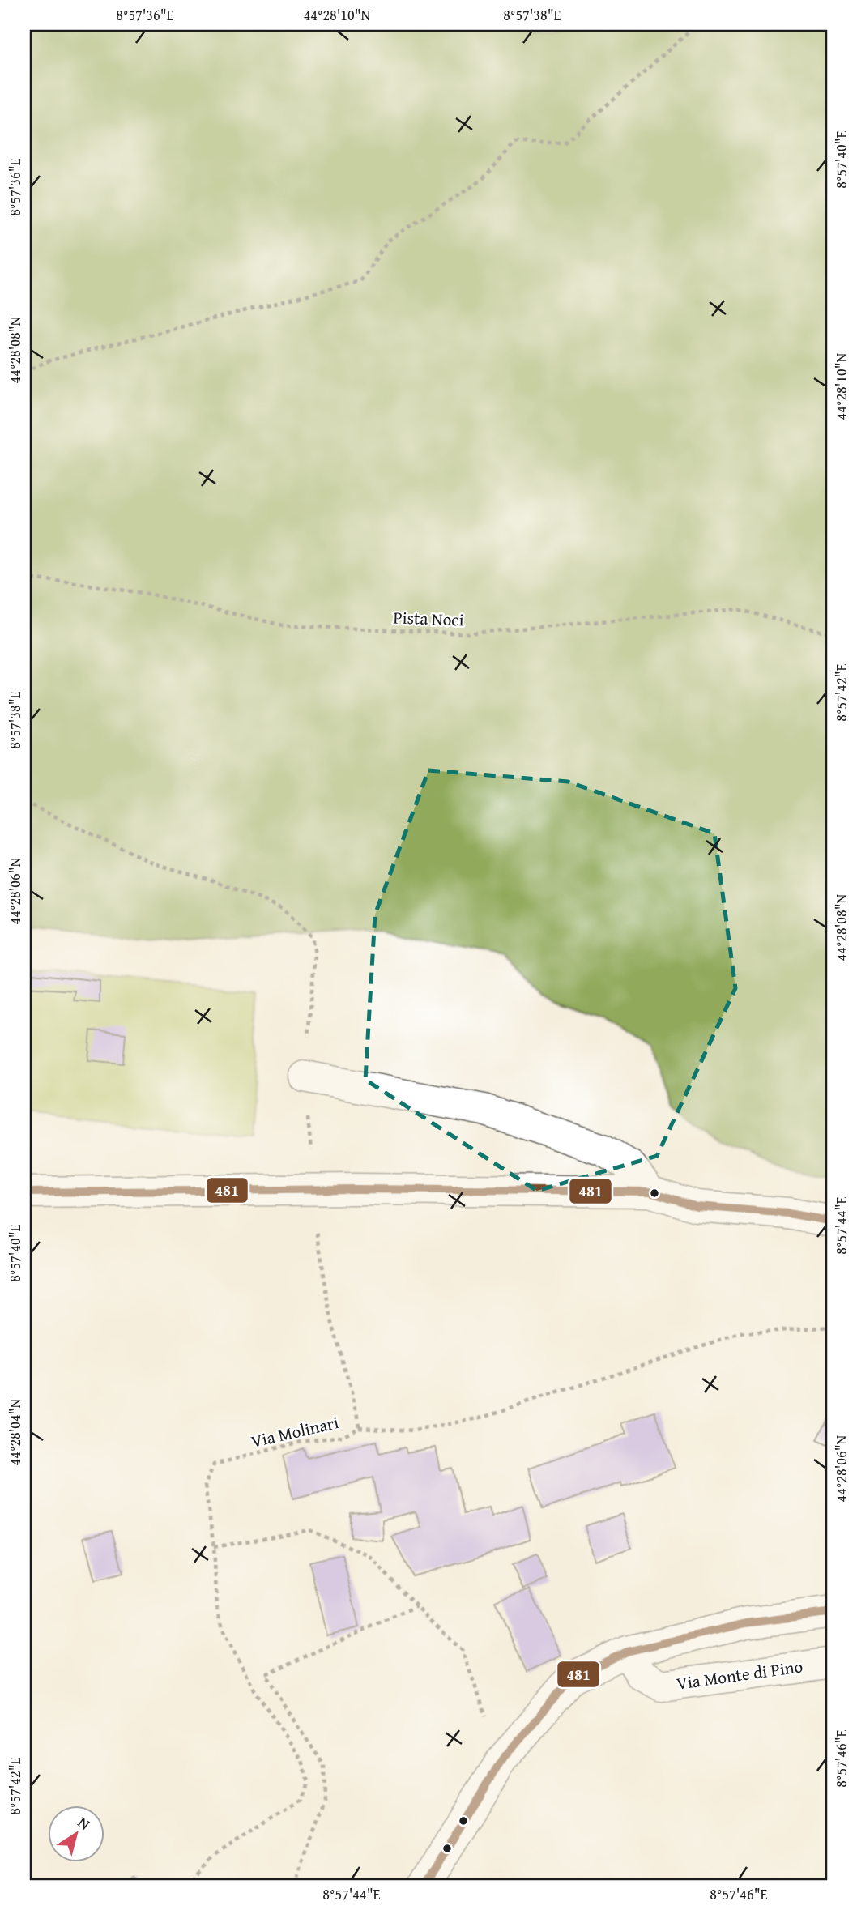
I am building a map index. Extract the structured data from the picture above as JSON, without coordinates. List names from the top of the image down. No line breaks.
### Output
{"streets":{"street":["Via Monte di Pino"],"path":["Pista Noci","Via Molinari"]},"lines":["transit line 481"],"north":"top right","coordinates":["8°57'36\"E","44°28'10\"N","8°57'38\"E","8°57'40\"E","44°28'08\"N","8°57'42\"E","44°28'06\"N","8°57'44\"E","44°28'04\"N","8°57'46\"E"]}
